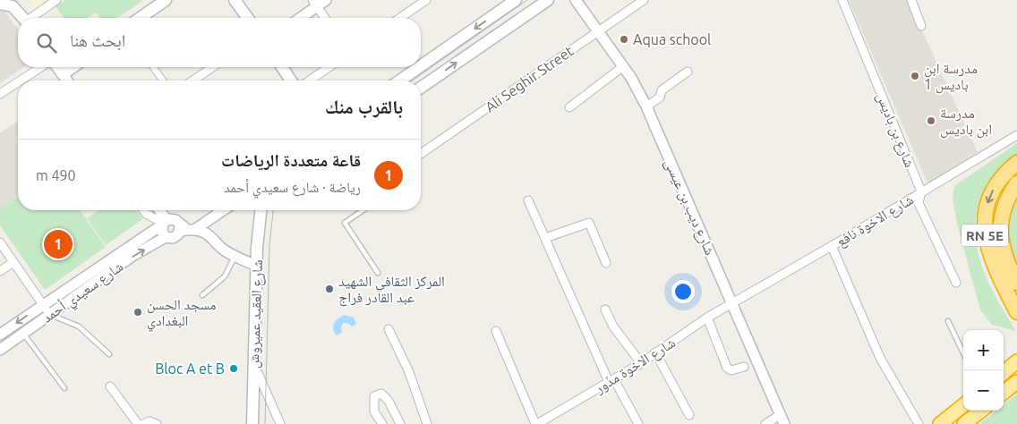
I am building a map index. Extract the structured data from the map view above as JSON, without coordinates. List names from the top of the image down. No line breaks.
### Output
{"streets":{"highway":["RN 5E"],"main road":["شارع العقيد عميروش"],"street":["Ali Seghir Street","شارع بن باديس","شارع ديب بن عيسى","شارع الاخوة نافع","شارع سعيدي أحمد","شارع الاخوة مدّور"]},"crossings":[["Ali Seghir Street","شارع ديب بن عيسى"],["شارع بن باديس","شارع الاخوة نافع"],["شارع ديب بن عيسى","شارع الاخوة نافع"],["شارع ديب بن عيسى","شارع الاخوة مدّور"],["شارع الاخوة نافع","شارع الاخوة مدّور"]],"places":["Aqua school","مدرسة ابن باديس 1","مدرسة ابن باديس","المركز الثقافي الشهيد عبد القادر فراج","مسجد الحسن البغدادي","Bloc A et B"],"page":{"search":"ابحث هنا","heading":"بالقرب منك","list":[{"mark":"1","name":"قاعة متعددة الرياضات","note":"رياضة · شارع سعيدي أحمد","value":"490 m"}],"pins":"1","map_buttons":["+","−"]}}
